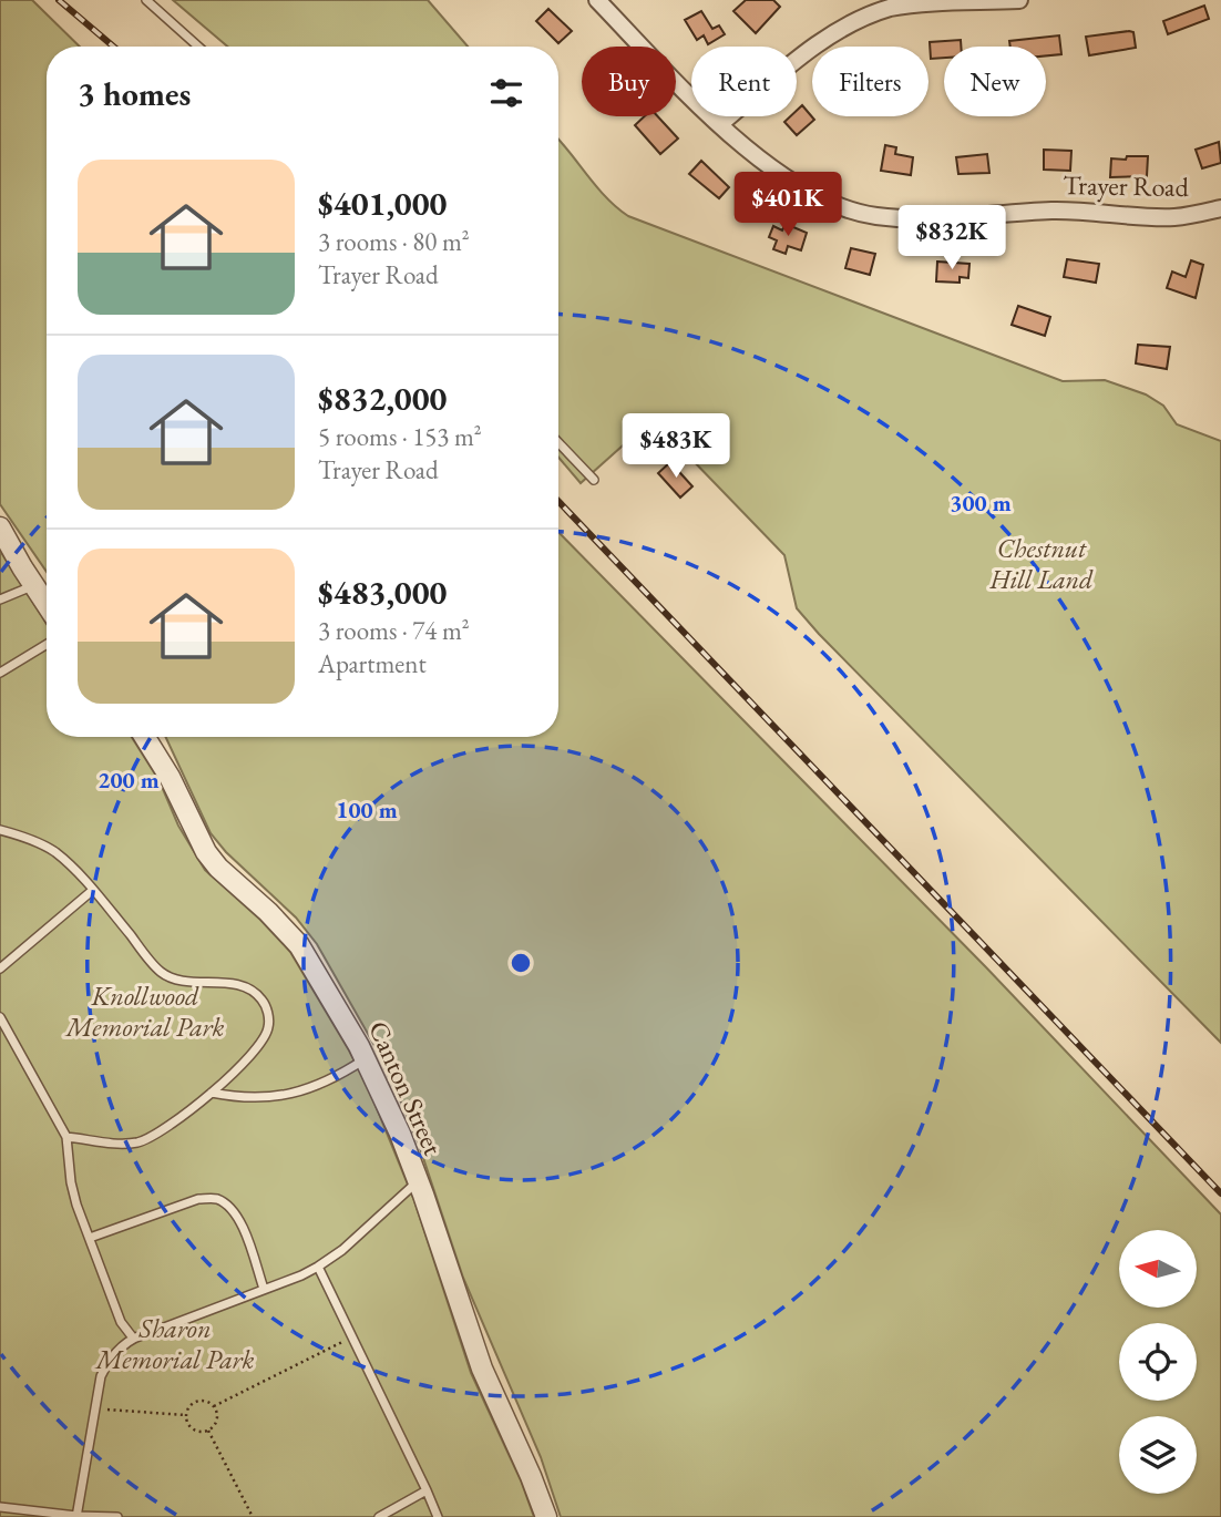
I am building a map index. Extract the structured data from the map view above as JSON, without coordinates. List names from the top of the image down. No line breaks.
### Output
{"streets":{"street":["Trayer Road","Canton Street"]},"parks":["Chestnut Hill Land","Knollwood Memorial Park","Sharon Memorial Park"],"north":"left","page":{"chip":["Buy","Rent","Filters","New"],"heading":"3 homes","list":[{"name":"$401,000","note":"3 rooms · 80 m² · Trayer Road"},{"name":"$832,000","note":"5 rooms · 153 m² · Trayer Road"},{"name":"$483,000","note":"3 rooms · 74 m² · Apartment"}],"price":["$401K","$832K","$483K"]},"rings":["300 m","200 m","100 m"]}
